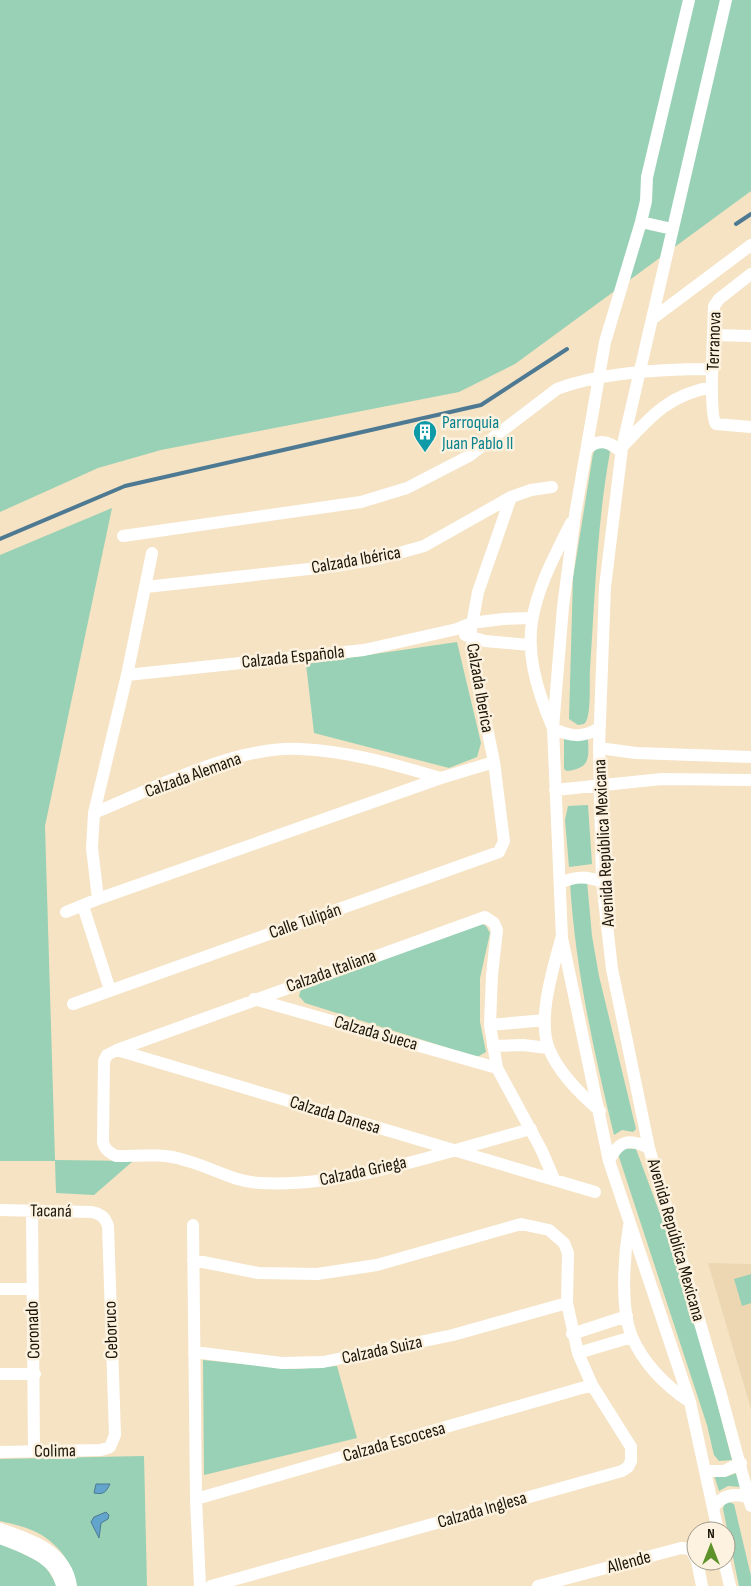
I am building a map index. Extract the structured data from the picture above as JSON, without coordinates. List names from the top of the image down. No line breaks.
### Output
{"streets":{"street":["Terranova","Calzada Ibérica","Calzada Española","Calzada Iberica","Calzada Alemana","Avenida República Mexicana","Calle Tulipán","Calzada Italiana","Calzada Sueca","Calzada Danesa","Calzada Griega","Tacaná","Coronado","Ceboruco","Calzada Suiza","Calzada Escocesa","Colima","Calzada Inglesa","Allende"]},"crossings":[["Calzada Ibérica","Calzada Iberica"],["Calzada Española","Calzada Iberica"],["Calzada Española","Avenida República Mexicana"],["Calzada Iberica","Calle Tulipán"],["Calzada Italiana","Calzada Sueca"],["Calzada Italiana","Calzada Danesa"],["Calzada Italiana","Calzada Griega"],["Calzada Danesa","Calzada Griega"],["Tacaná","Coronado"],["Tacaná","Ceboruco"],["Coronado","Colima"],["Ceboruco","Colima"],["Calzada Suiza","Calzada Inglesa"],["Calzada Escocesa","Calzada Inglesa"]],"places":{"building":["Parroquia Juan Pablo II"]},"north":"top"}
